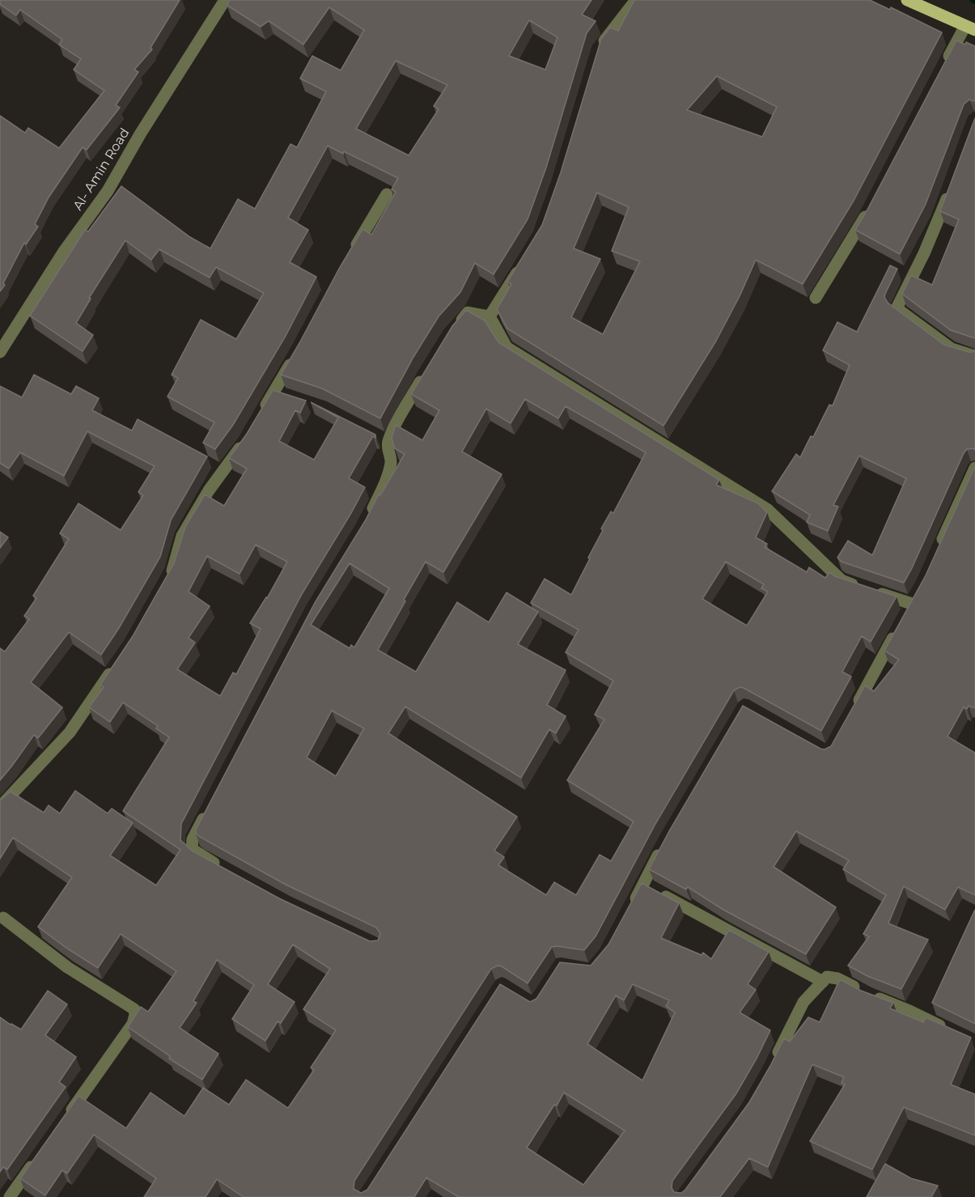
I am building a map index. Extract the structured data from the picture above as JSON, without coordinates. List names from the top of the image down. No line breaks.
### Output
{"streets":{"street":["Al- Amin Road"]}}
